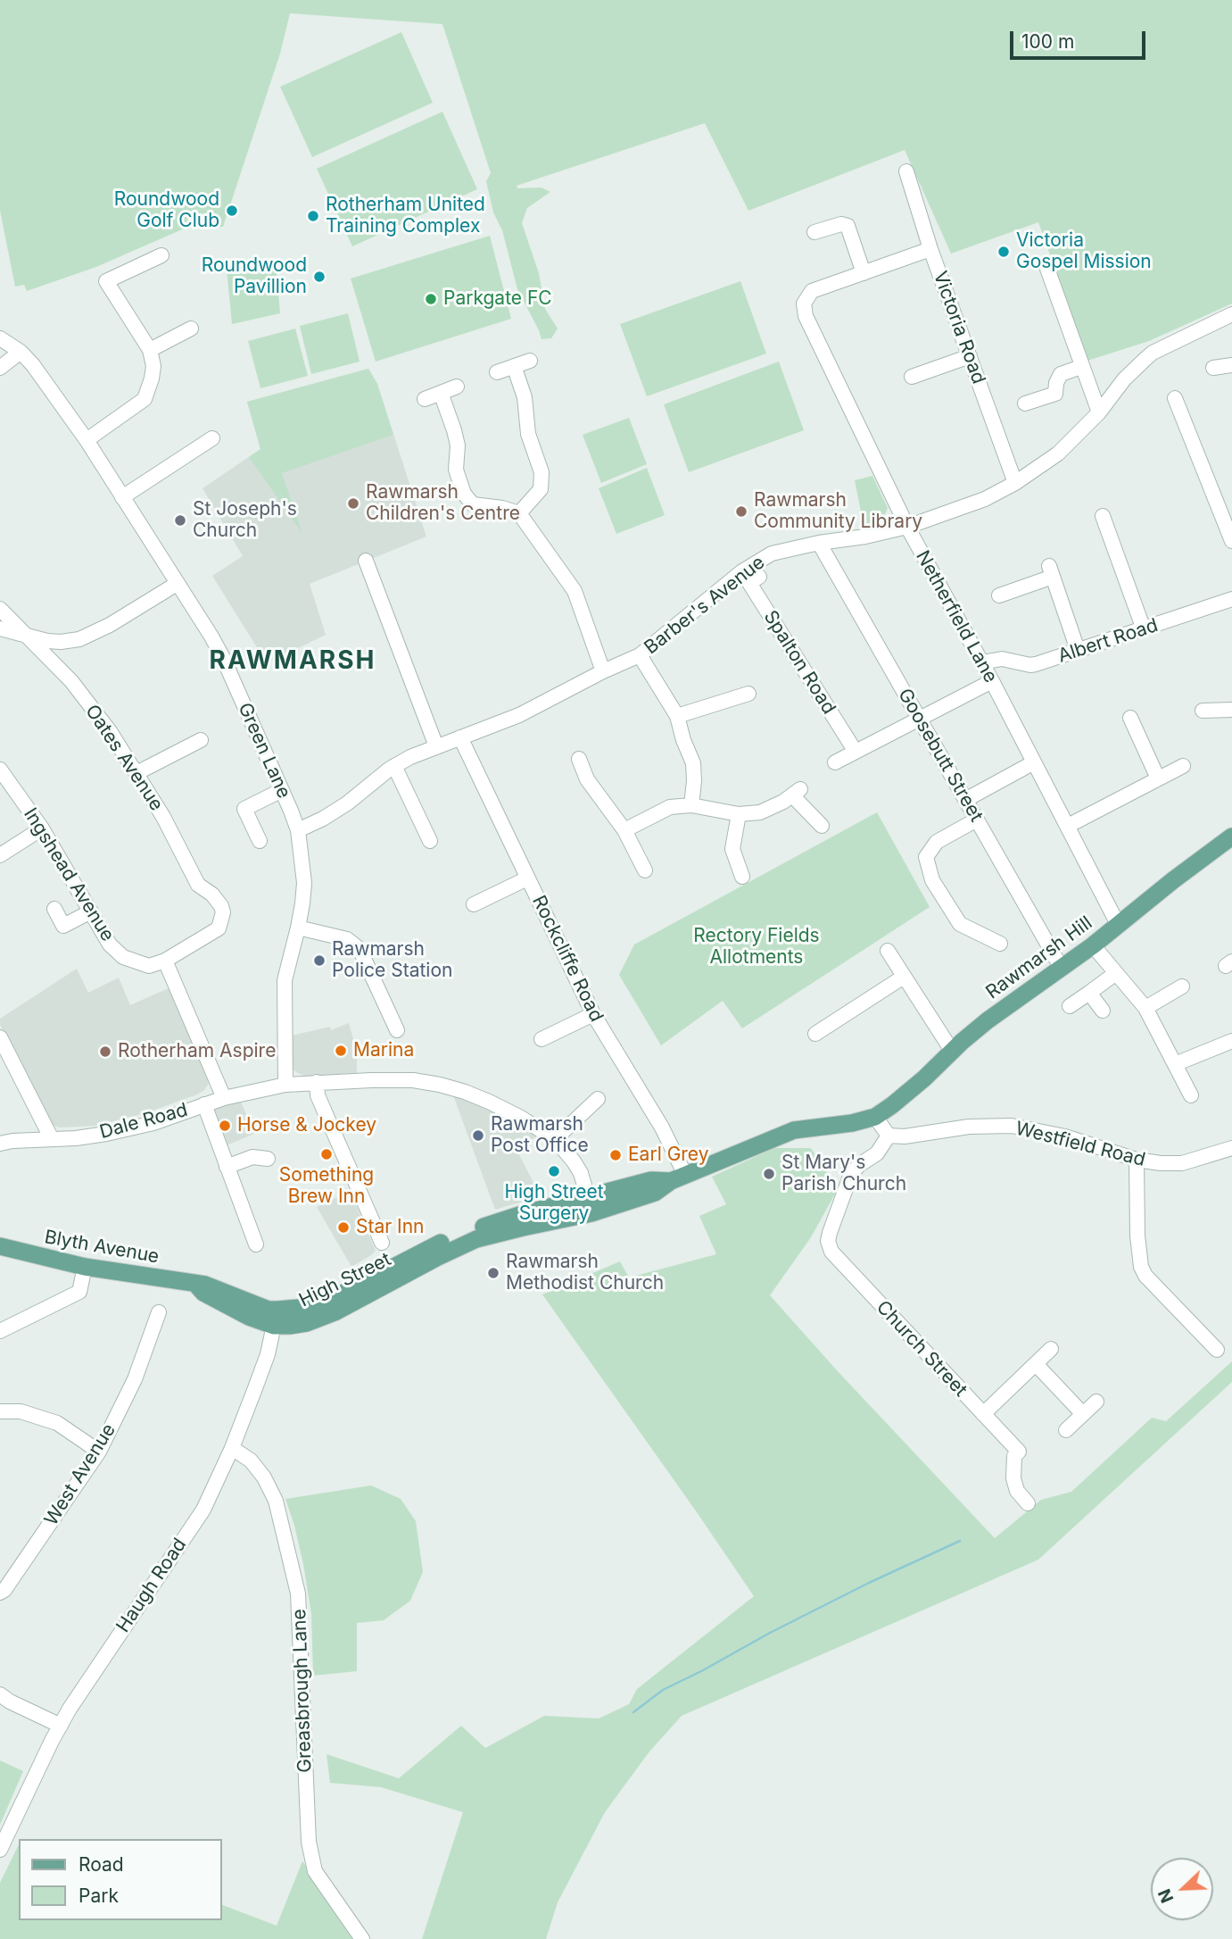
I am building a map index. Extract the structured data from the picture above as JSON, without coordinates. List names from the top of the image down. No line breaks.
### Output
{"streets":{"main road":["Rawmarsh Hill","Blyth Avenue","High Street"],"street":["Victoria Road","Barber's Avenue","Netherfield Lane","Albert Road","Spalton Road","Green Lane","Goosebutt Street","Oates Avenue","Ingshead Avenue","Rockcliffe Road","Dale Road","Westfield Road","Church Street","West Avenue","Haugh Road","Greasbrough Lane"]},"crossings":[["Victoria Road","Barber's Avenue"],["Barber's Avenue","Netherfield Lane"],["Barber's Avenue","Green Lane"],["Barber's Avenue","Goosebutt Street"],["Barber's Avenue","Rockcliffe Road"],["Netherfield Lane","Albert Road"],["Netherfield Lane","Rawmarsh Hill"],["Green Lane","Dale Road"],["Goosebutt Street","Rawmarsh Hill"],["Oates Avenue","Ingshead Avenue"],["Rawmarsh Hill","High Street"],["Rockcliffe Road","High Street"],["Dale Road","High Street"],["Westfield Road","Church Street"],["Blyth Avenue","High Street"],["High Street","Haugh Road"],["Haugh Road","Greasbrough Lane"]],"districts":["RAWMARSH"],"parks":["Rectory Fields Allotments"],"places":["Roundwood Golf Club","Rotherham United Training Complex","Victoria Gospel Mission","Roundwood Pavillion","Parkgate FC","Rawmarsh Children's Centre","Rawmarsh Community Library","St Joseph's Church","Rawmarsh Police Station","Marina","Rotherham Aspire","Horse & Jockey","Rawmarsh Post Office","Something Brew Inn","Earl Grey","High Street Surgery","St Mary's Parish Church","Star Inn","Rawmarsh Methodist Church"],"legend":["Road","Park"],"scale_bar":"100 m","north":"bottom left"}
